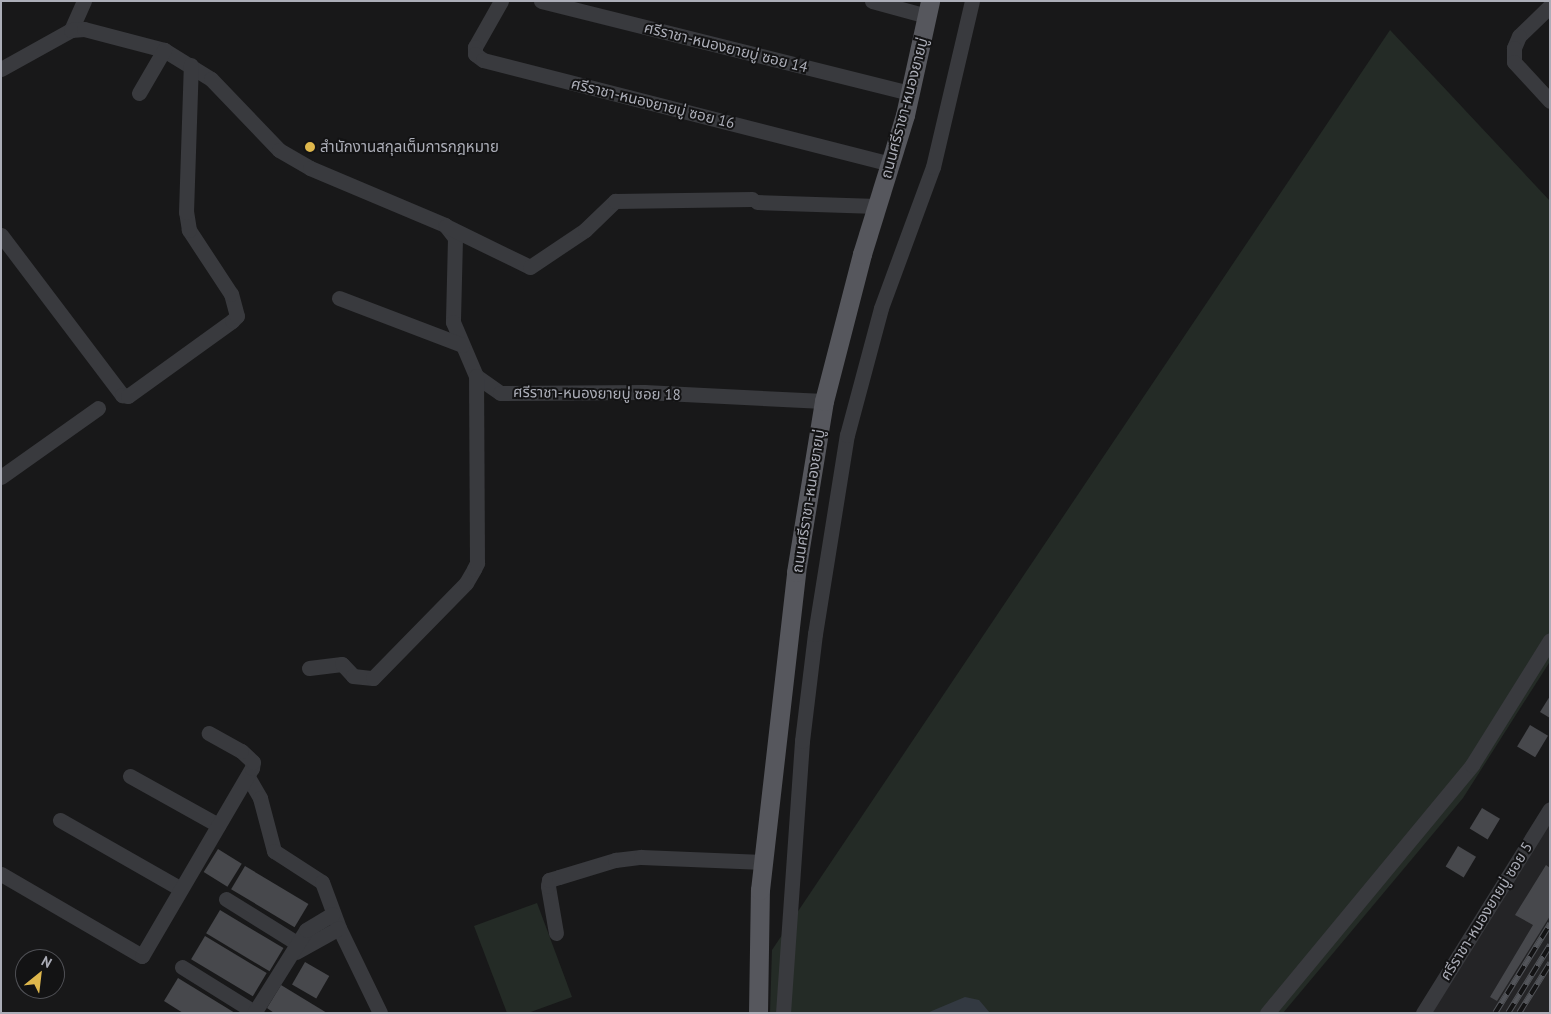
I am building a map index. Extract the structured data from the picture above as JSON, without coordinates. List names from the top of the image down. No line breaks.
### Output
{"streets":{"main road":["ถนนศรีราชา-หนองยายบู่"],"street":["ศรีราชา-หนองยายบู่ ซอย 14","ศรีราชา-หนองยายบู่ ซอย 16","ศรีราชา-หนองยายบู่ ซอย 18","ศรีราชา-หนองยายบู่ ซอย 5"]},"crossings":[["ศรีราชา-หนองยายบู่ ซอย 14","ถนนศรีราชา-หนองยายบู่"],["ศรีราชา-หนองยายบู่ ซอย 16","ถนนศรีราชา-หนองยายบู่"],["ถนนศรีราชา-หนองยายบู่","ศรีราชา-หนองยายบู่ ซอย 18"]],"places":["สำนักงานสกุลเต็มการกฎหมาย"],"north":"top right"}
